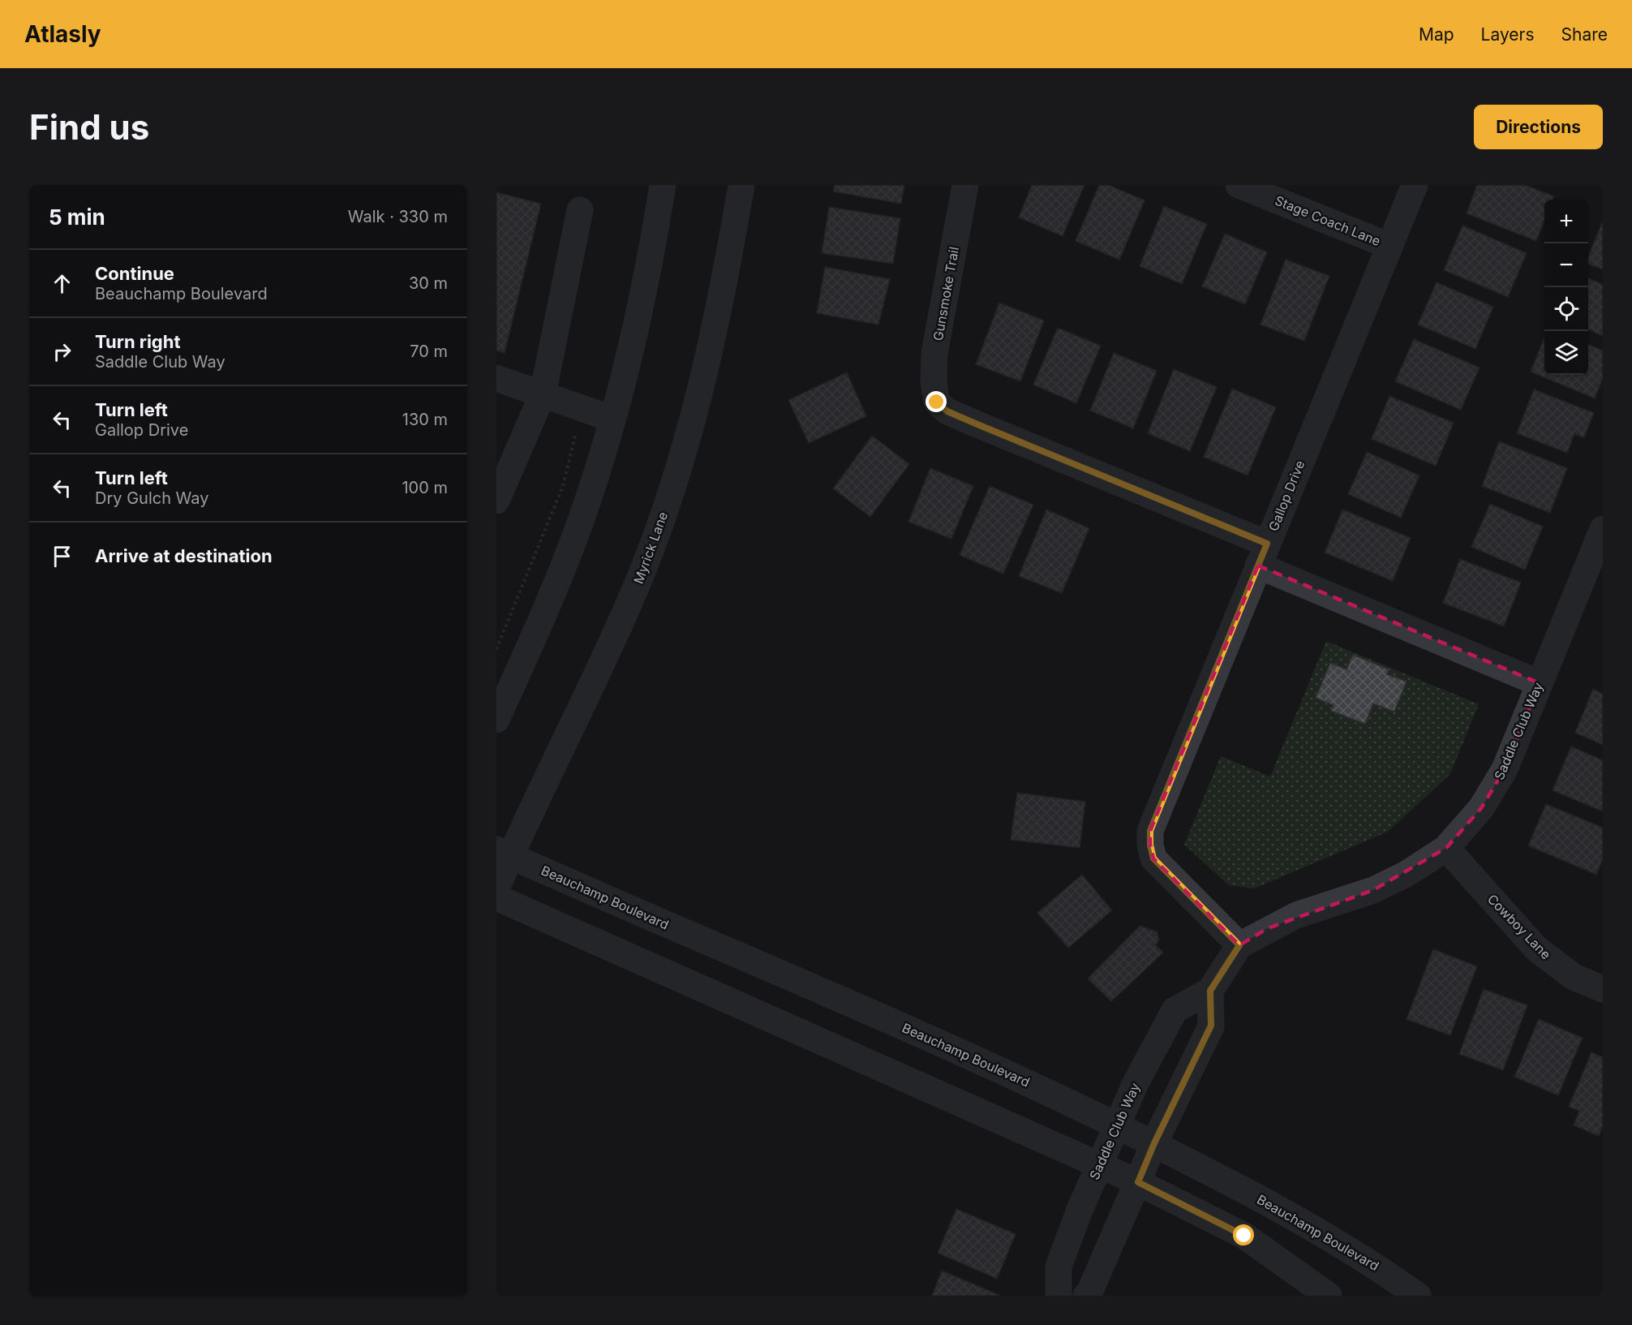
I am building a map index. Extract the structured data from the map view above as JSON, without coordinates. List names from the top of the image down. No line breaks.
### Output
{"streets":{"street":["Stage Coach Lane","Gunsmoke Trail","Gallop Drive","Myrick Lane","Saddle Club Way","Beauchamp Boulevard","Cowboy Lane"]},"crossings":[["Stage Coach Lane","Gallop Drive"],["Gunsmoke Trail","Gallop Drive"],["Gallop Drive","Saddle Club Way"],["Myrick Lane","Beauchamp Boulevard"],["Saddle Club Way","Beauchamp Boulevard"],["Saddle Club Way","Cowboy Lane"]],"page":{"header":"Atlasly","nav":["Map","Layers","Share"],"buttons":"Directions","title":"Find us","heading":["5 min","Walk · 330 m"],"map_buttons":["+","−"],"list":[["Continue","Beauchamp Boulevard","30 m"],["Turn right","Saddle Club Way","70 m"],["Turn left","Gallop Drive","130 m"],["Turn left","Dry Gulch Way","100 m"],"Arrive at destination"]}}
